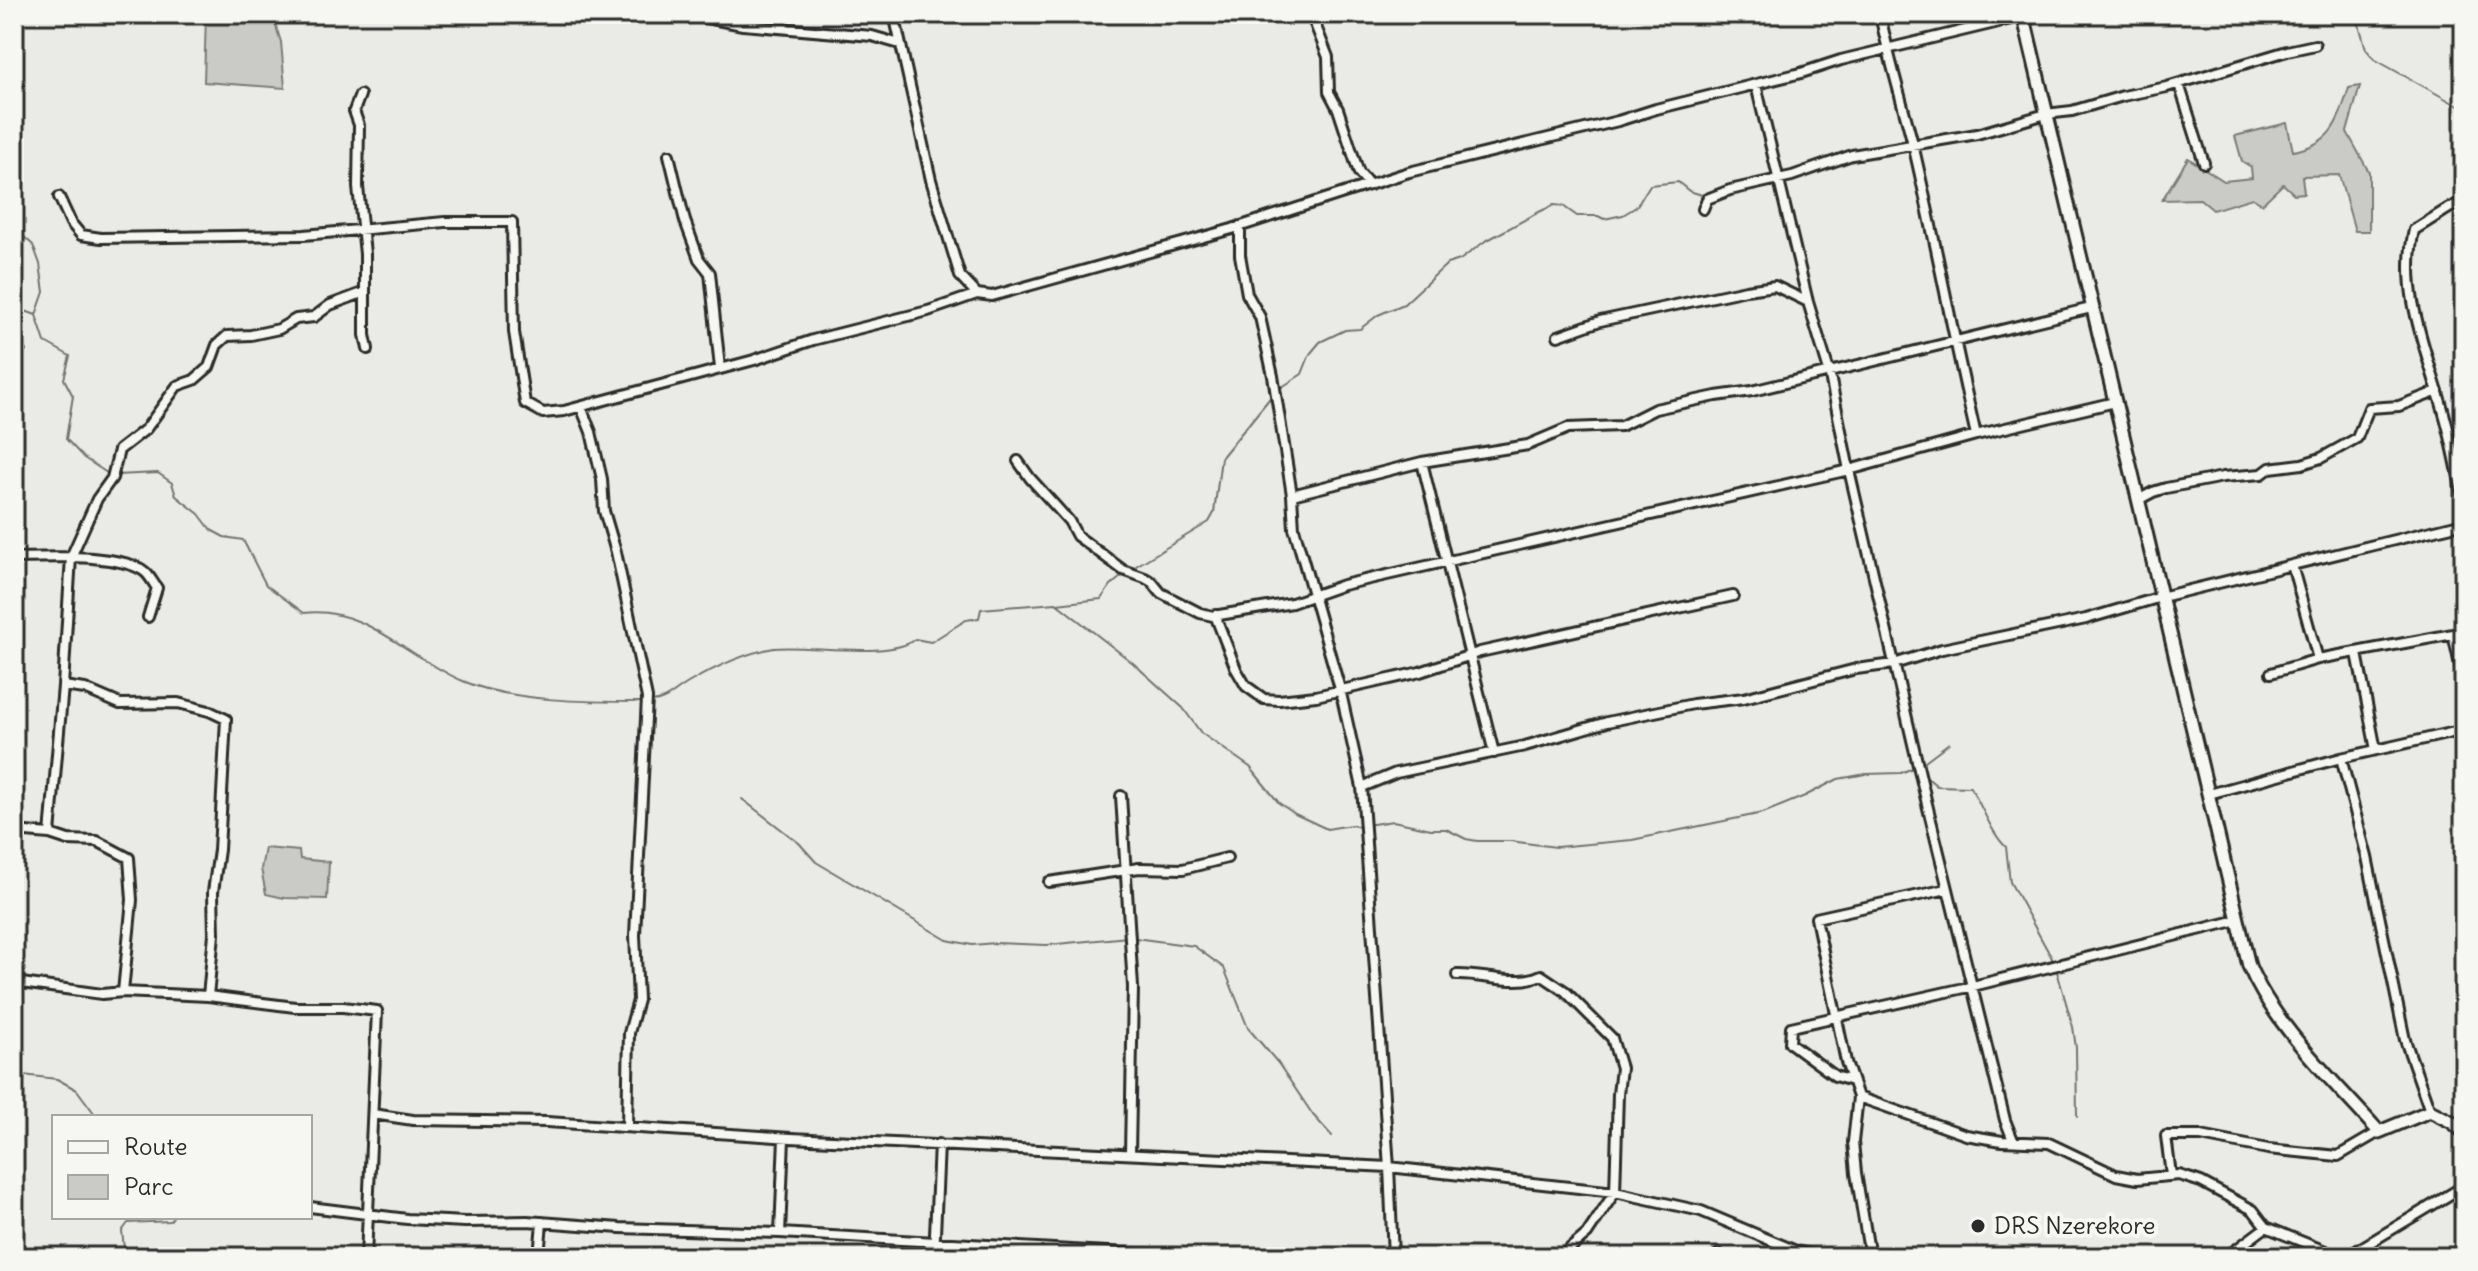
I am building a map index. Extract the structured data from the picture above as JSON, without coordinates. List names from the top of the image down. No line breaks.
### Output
{"places":["DRS Nzerekore"],"legend":["Route","Parc"]}
